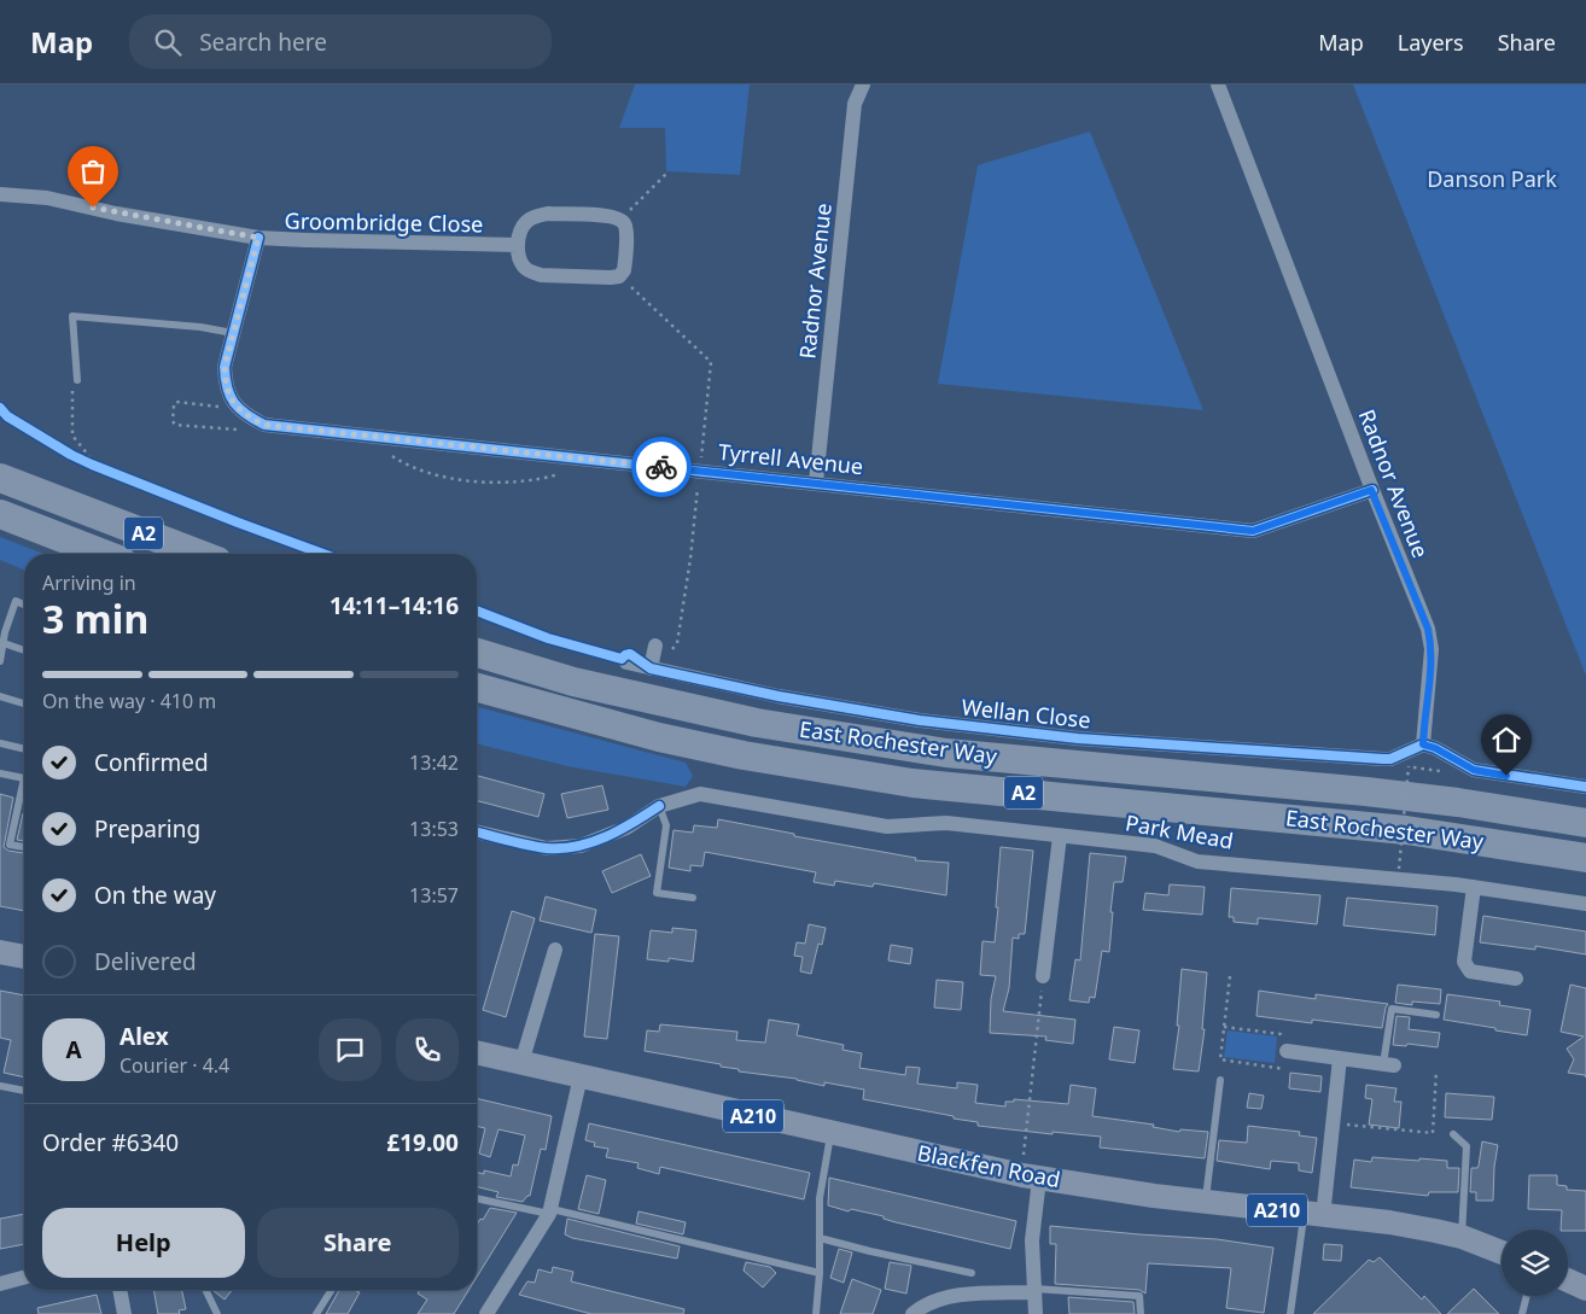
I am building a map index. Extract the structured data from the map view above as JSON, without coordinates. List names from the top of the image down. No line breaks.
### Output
{"streets":{"highway":["A2","East Rochester Way"],"main road":["A210","Blackfen Road"],"street":["Groombridge Close","Radnor Avenue","Tyrrell Avenue","Wellan Close","Park Mead"]},"crossings":[["Radnor Avenue","Tyrrell Avenue"],["Radnor Avenue","Wellan Close"]],"parks":["Danson Park"],"page":{"header":"Map","search":"Search here","nav":["Map","Layers","Share"],"heading":["3 min","Arriving in","14:11–14:16"],"panel":["Alex","Courier · 4.4","Order #6340","£19.00"],"bar":"On the way · 410 m","list":[["Confirmed","13:42"],["Preparing","13:53"],["On the way","13:57"],"Delivered"],"round":"A","buttons":["Help","Share"]}}
